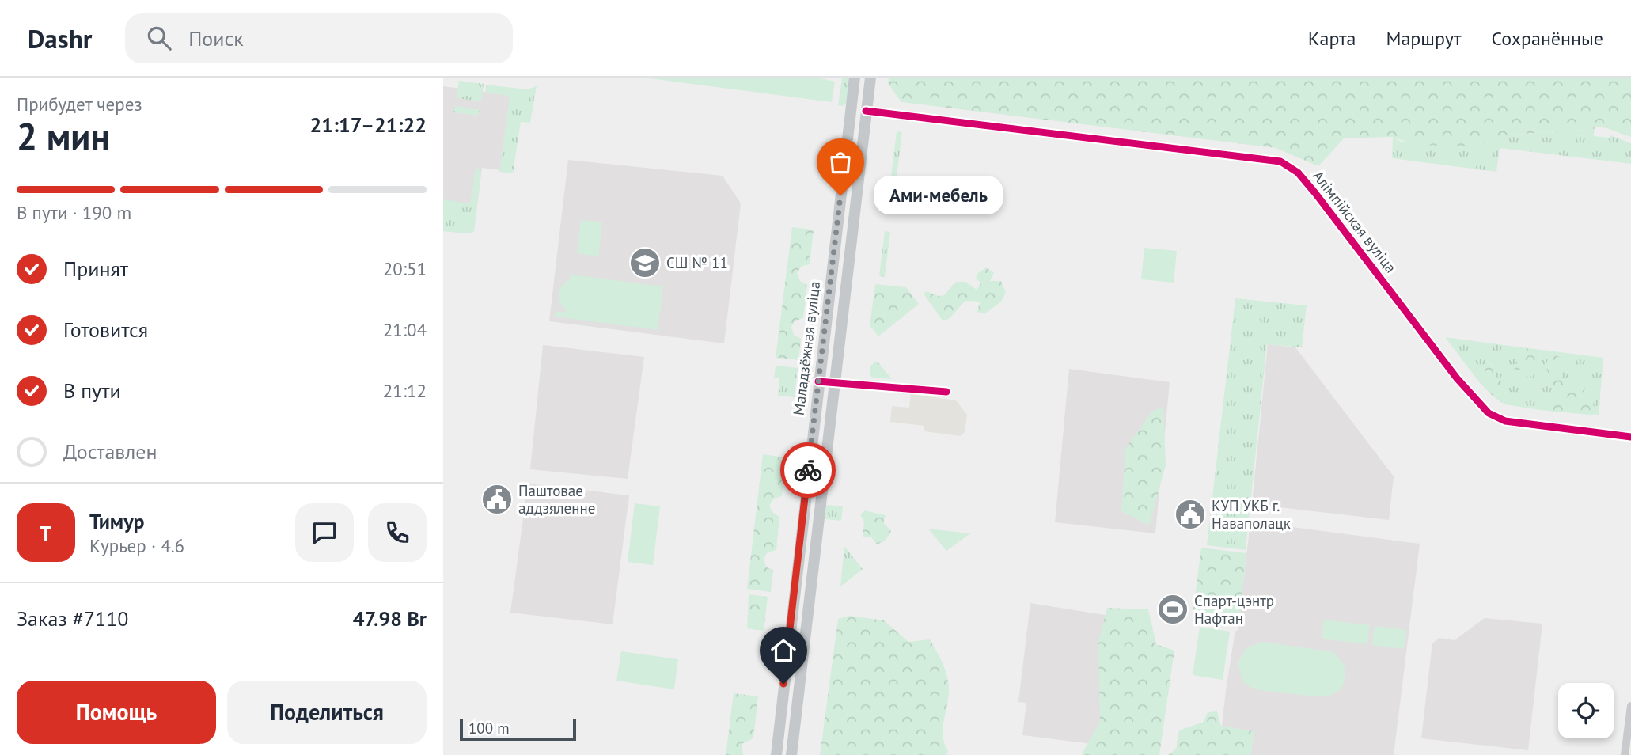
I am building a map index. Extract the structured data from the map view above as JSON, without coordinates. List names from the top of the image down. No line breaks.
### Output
{"streets":{"main road":["Маладзёжная вуліца"],"street":["Алімпійская вуліца"]},"places":{"other":["Ами-мебель"],"school or university":["СШ № 11"],"public building":["Паштовае аддзяленне","КУП УКБ г. Наваполацк"],"sports":["Спарт-цэнтр Нафтан"]},"scale_bar":"100 m","page":{"header":"Dashr","search":"Поиск","nav":["Карта","Маршрут","Сохранённые"],"heading":["2 мин","Прибудет через","21:17–21:22"],"panel":["Тимур","Курьер · 4.6","Заказ #7110","47.98 Br"],"bar":"В пути · 190 m","bubble":"Ами-мебель","list":[["Принят","20:51"],["Готовится","21:04"],["В пути","21:12"],"Доставлен"],"round":"Т","buttons":["Помощь","Поделиться"],"scale":"100 m"}}
